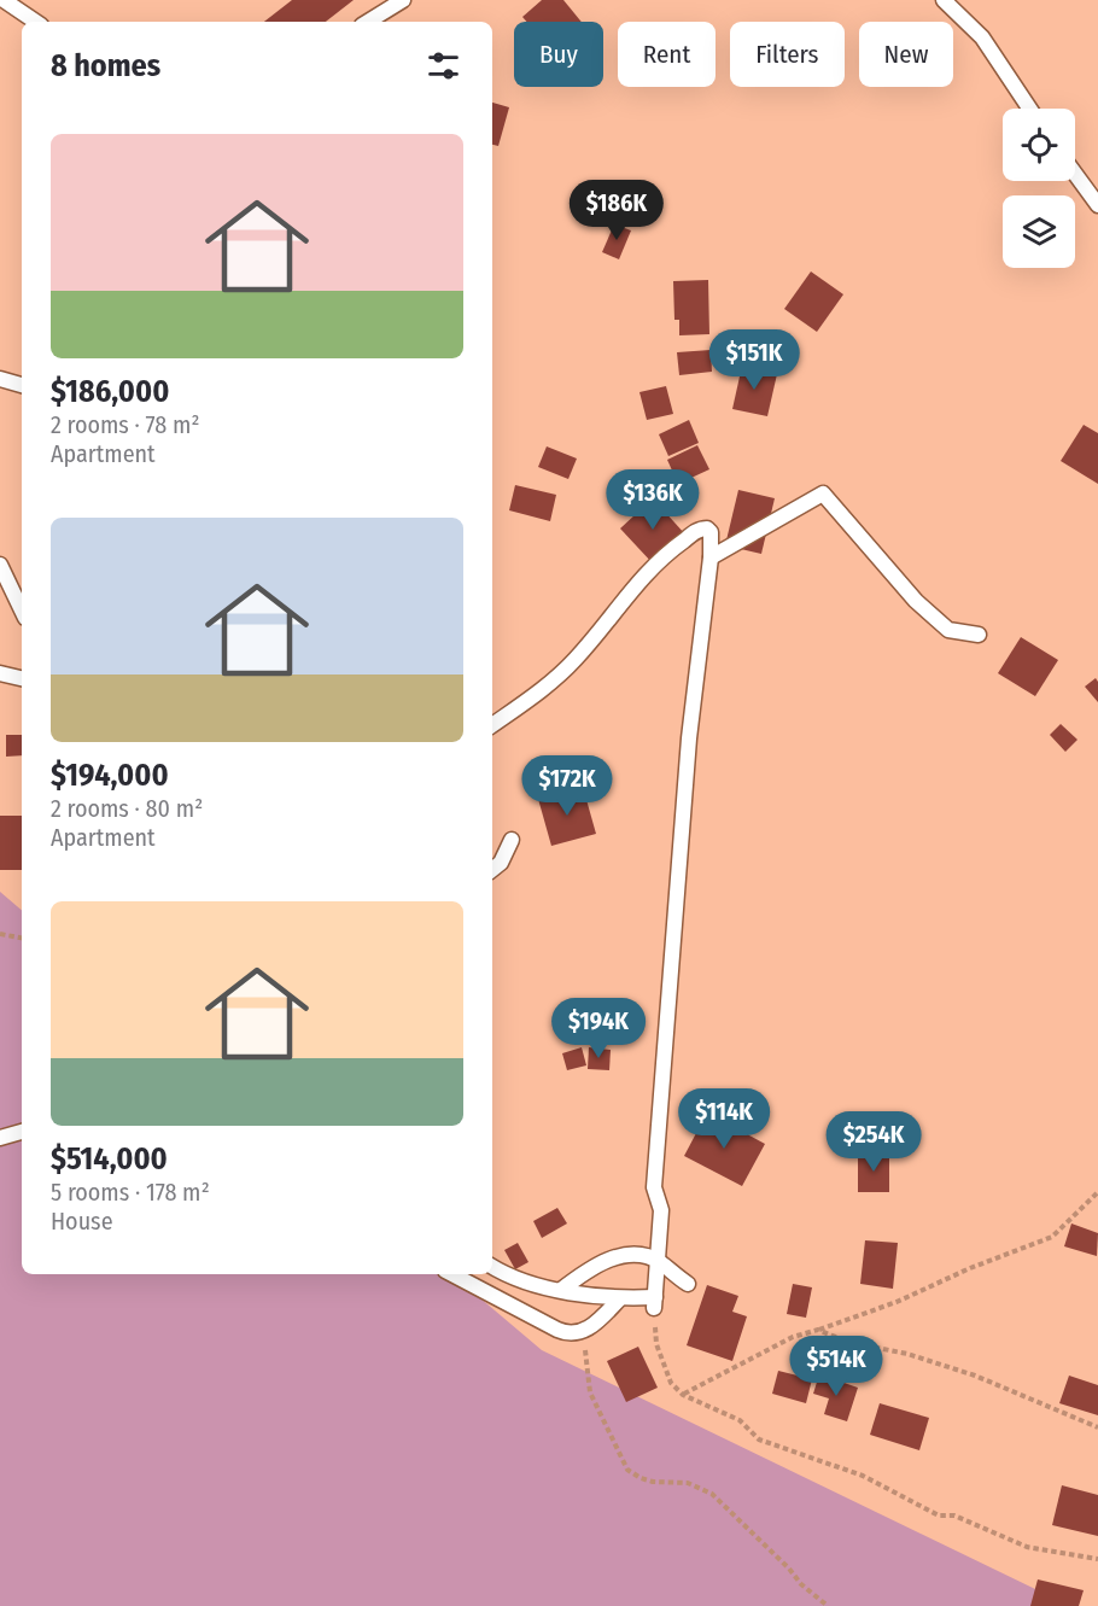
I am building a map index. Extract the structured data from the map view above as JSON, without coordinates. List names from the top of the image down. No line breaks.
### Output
{"page":{"chip":["Buy","Rent","Filters","New"],"heading":"8 homes","list":[{"name":"$186,000","note":"2 rooms · 78 m² · Apartment"},{"name":"$194,000","note":"2 rooms · 80 m² · Apartment"},{"name":"$514,000","note":"5 rooms · 178 m² · House"}],"price":["$186K","$151K","$136K","$172K","$194K","$114K","$254K","$514K"]}}
